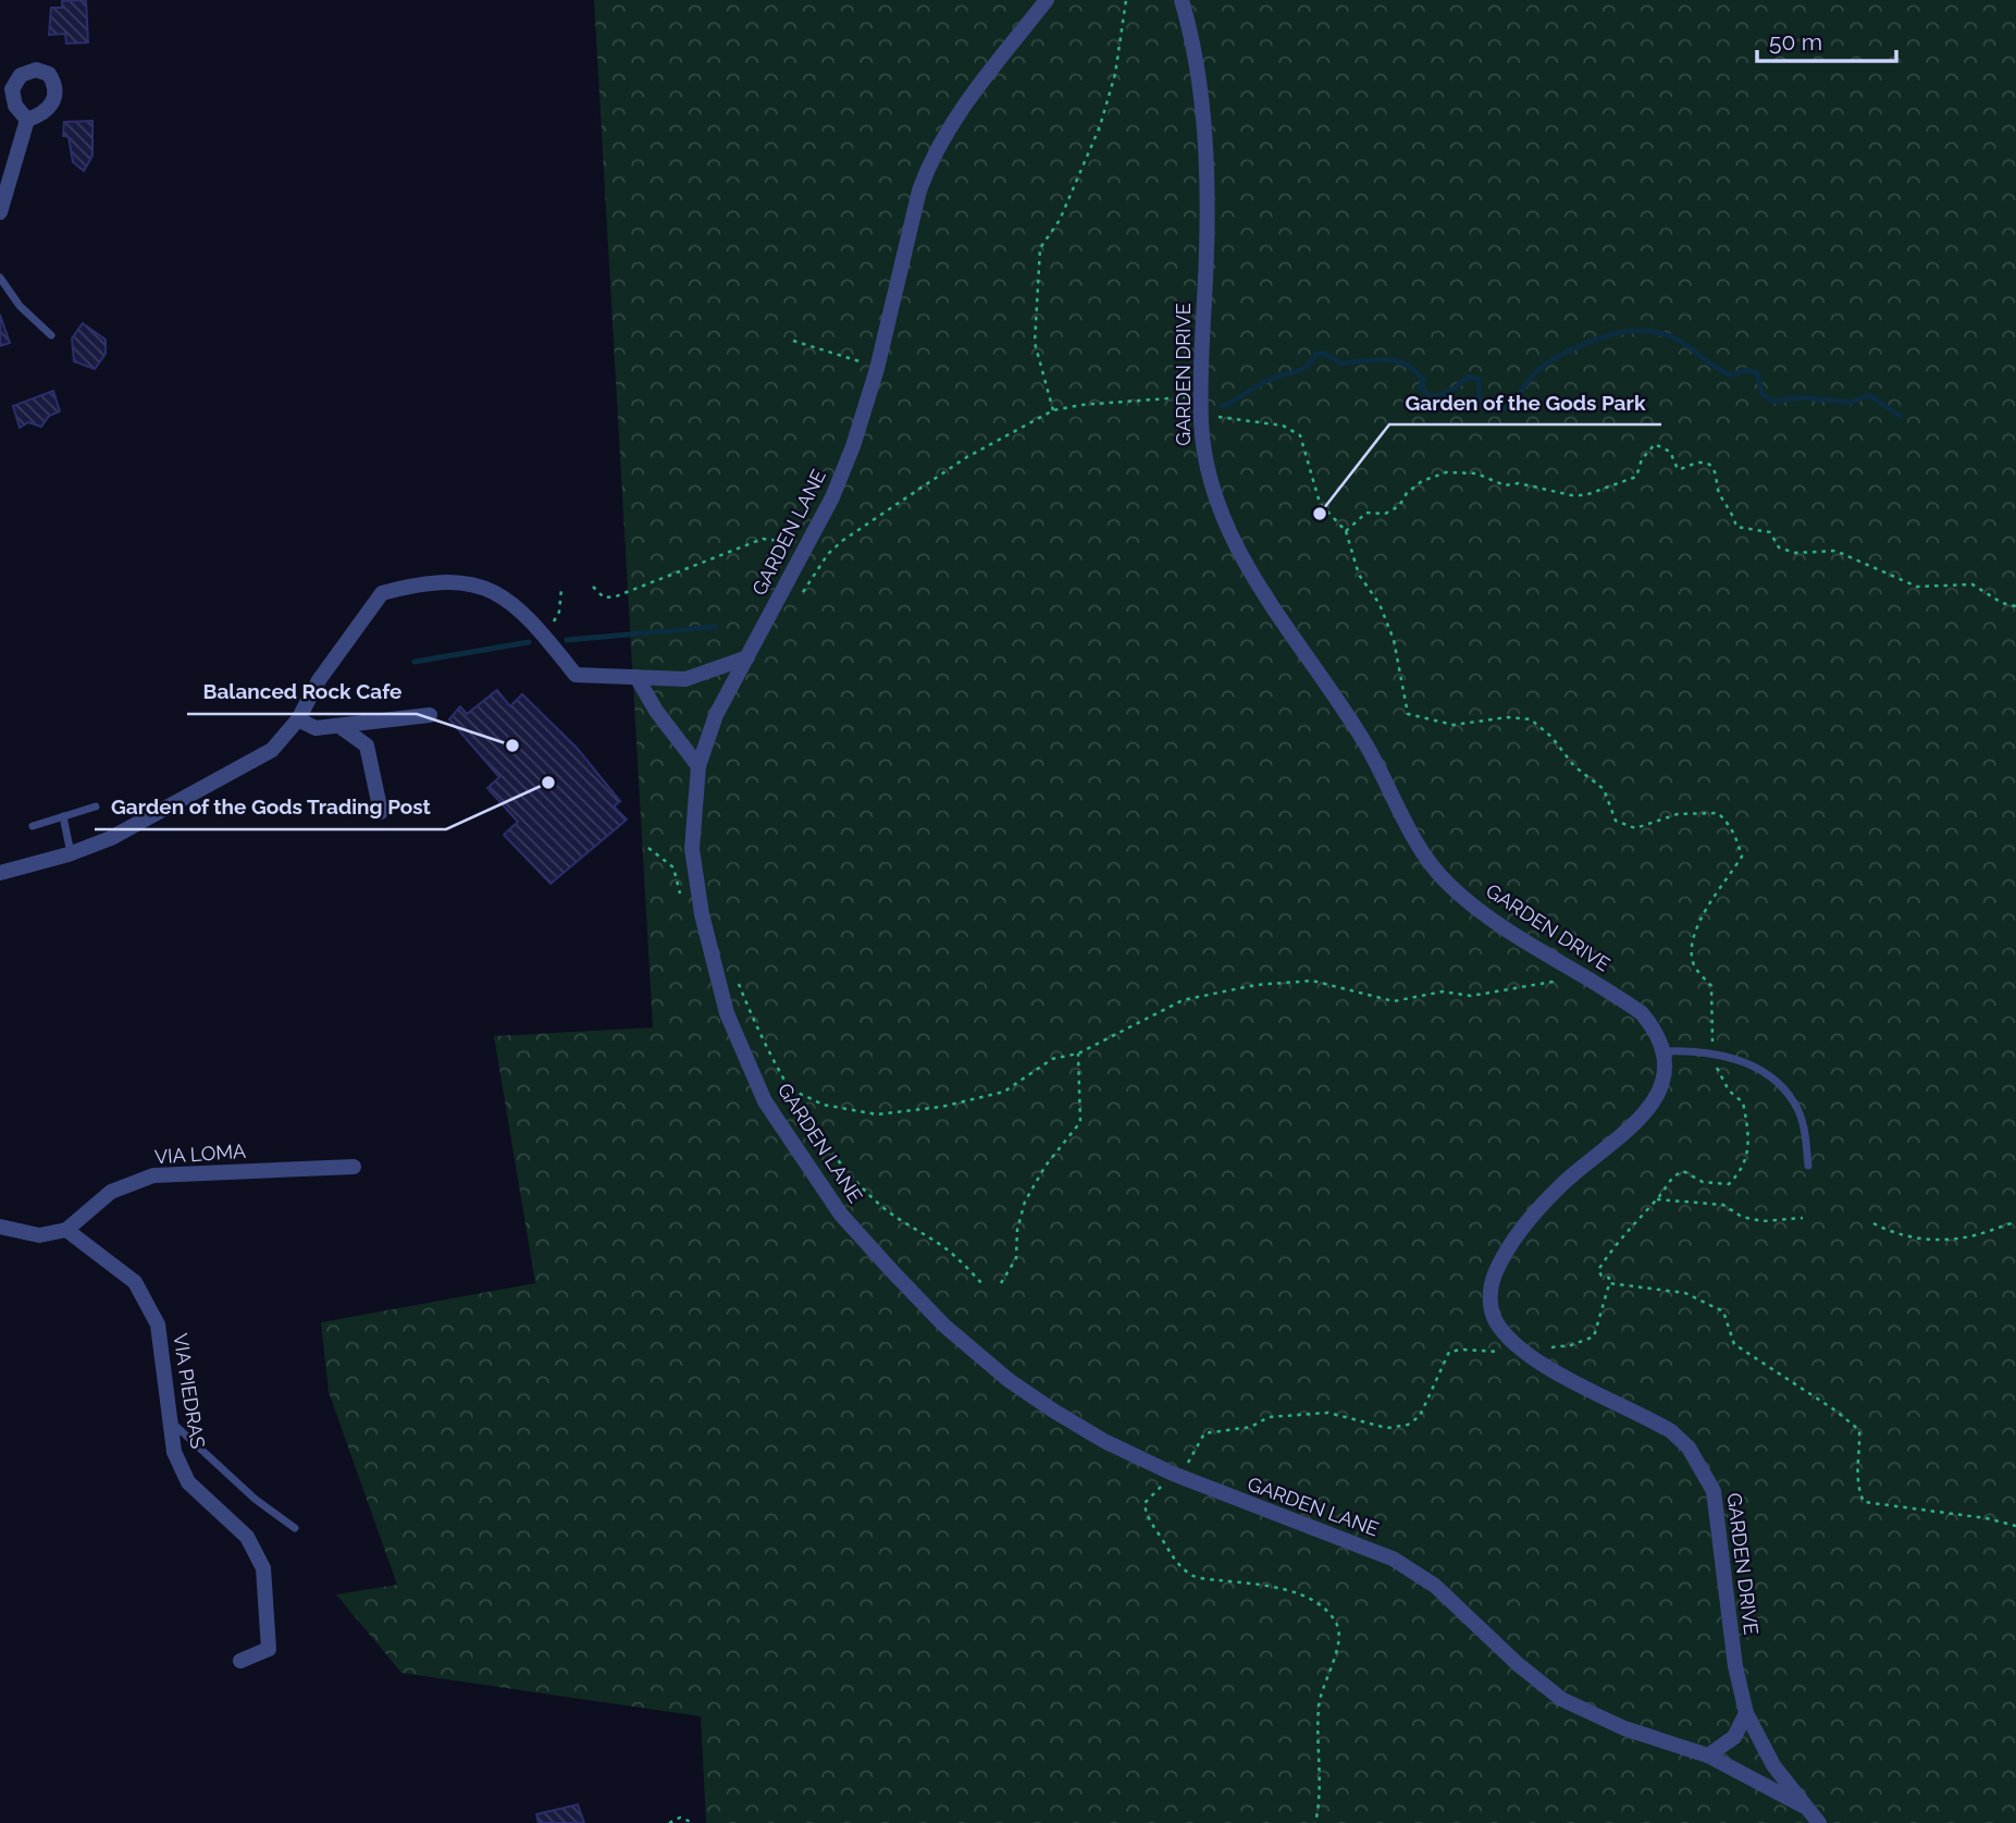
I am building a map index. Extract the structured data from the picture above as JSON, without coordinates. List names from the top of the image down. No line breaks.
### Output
{"streets":{"street":["GARDEN DRIVE","GARDEN LANE","VIA LOMA","VIA PIEDRAS"]},"crossings":[["GARDEN DRIVE","GARDEN LANE"],["VIA LOMA","VIA PIEDRAS"]],"places":["Garden of the Gods Park","Balanced Rock Cafe","Garden of the Gods Trading Post"],"scale_bar":"50 m"}
